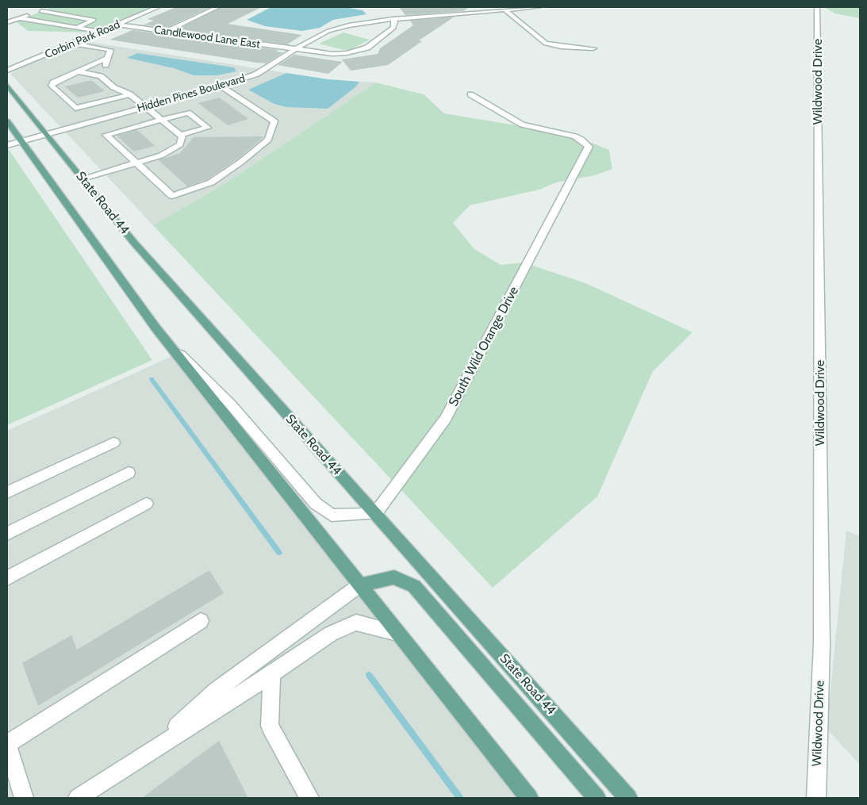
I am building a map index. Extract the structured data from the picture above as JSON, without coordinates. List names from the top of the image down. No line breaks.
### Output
{"streets":{"main road":["State Road 44"],"street":["Candlewood Lane East","Corbin Park Road","Wildwood Drive","Hidden Pines Boulevard","South Wild Orange Drive"]},"crossings":[["Candlewood Lane East","Corbin Park Road"],["Candlewood Lane East","Hidden Pines Boulevard"],["Hidden Pines Boulevard","State Road 44"],["State Road 44","South Wild Orange Drive"]]}
